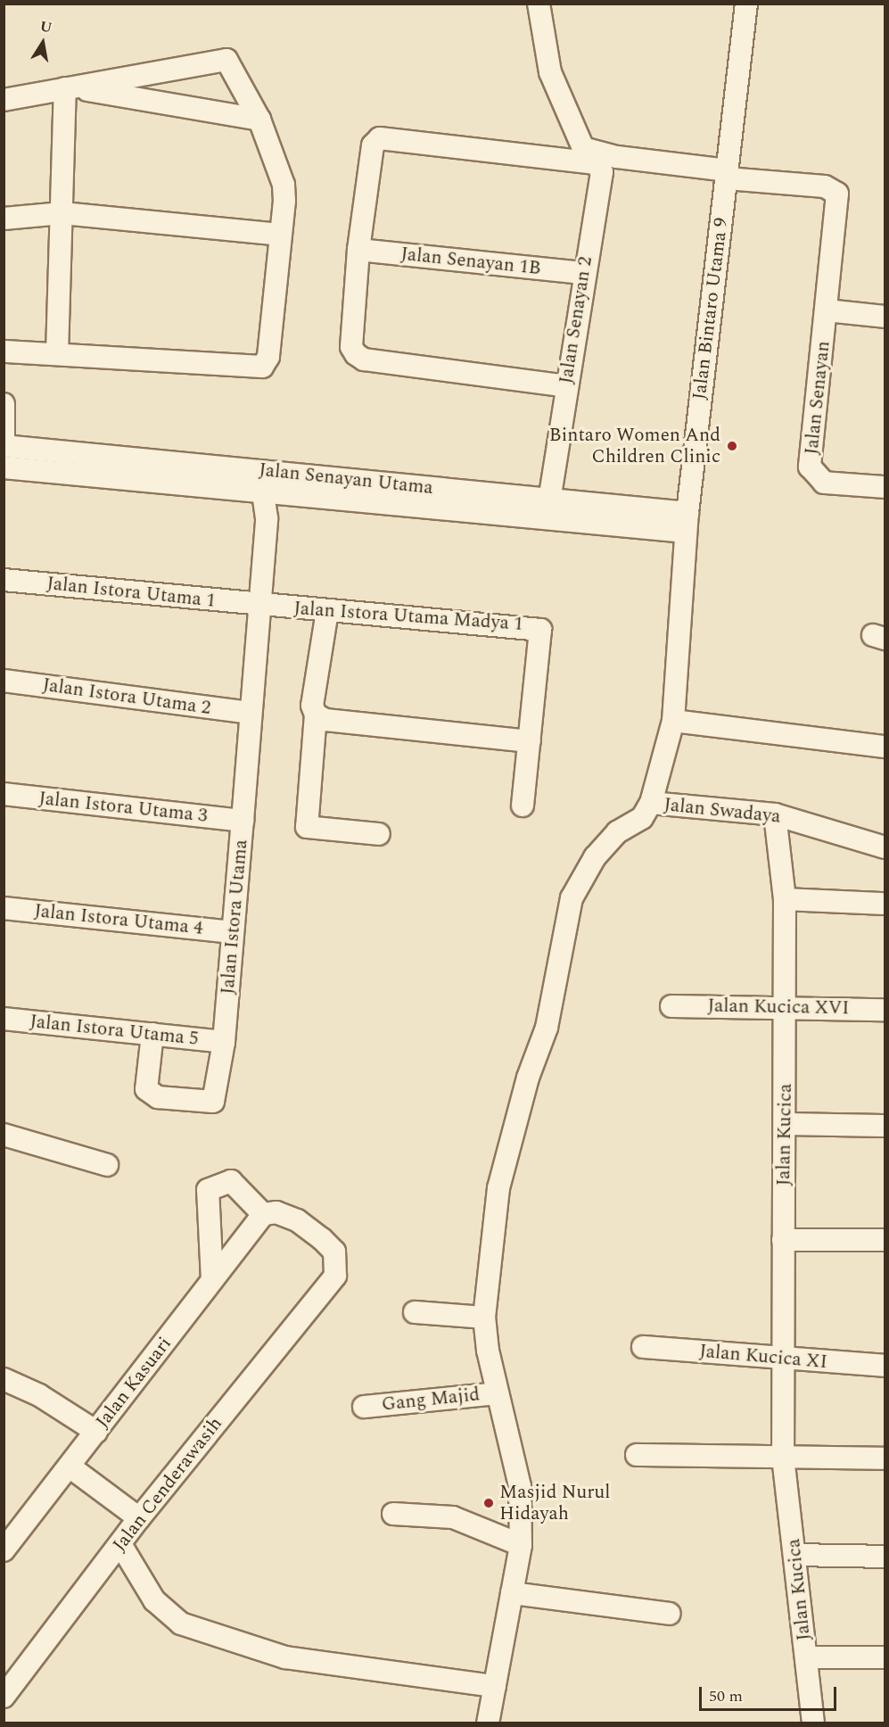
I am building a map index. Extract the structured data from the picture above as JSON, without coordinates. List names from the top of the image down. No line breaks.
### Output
{"streets":{"street":["Jalan Senayan 1B","Jalan Bintaro Utama 9","Jalan Senayan 2","Jalan Senayan","Jalan Senayan Utama","Jalan Istora Utama 1","Jalan Istora Utama Madya 1","Jalan Istora Utama 2","Jalan Istora Utama 3","Jalan Swadaya","Jalan Istora Utama","Jalan Istora Utama 4","Jalan Kucica XVI","Jalan Istora Utama 5","Jalan Kucica","Jalan Kucica XI","Jalan Kasuari","Gang Majid","Jalan Cenderawasih"]},"crossings":[["Jalan Senayan 1B","Jalan Senayan 2"],["Jalan Bintaro Utama 9","Jalan Senayan"],["Jalan Bintaro Utama 9","Jalan Senayan Utama"],["Jalan Bintaro Utama 9","Jalan Swadaya"],["Jalan Senayan 2","Jalan Senayan Utama"],["Jalan Senayan Utama","Jalan Istora Utama"],["Jalan Istora Utama 1","Jalan Istora Utama Madya 1"],["Jalan Istora Utama 1","Jalan Istora Utama"],["Jalan Istora Utama Madya 1","Jalan Istora Utama"],["Jalan Istora Utama 2","Jalan Istora Utama"],["Jalan Istora Utama 3","Jalan Istora Utama"],["Jalan Swadaya","Jalan Kucica"],["Jalan Istora Utama","Jalan Istora Utama 4"],["Jalan Istora Utama","Jalan Istora Utama 5"],["Jalan Kucica XVI","Jalan Kucica"],["Jalan Kucica","Jalan Kucica XI"],["Jalan Kasuari","Jalan Cenderawasih"]],"places":["Bintaro Women And Children Clinic","Masjid Nurul Hidayah"],"scale_bar":"50 m","north":"top"}
